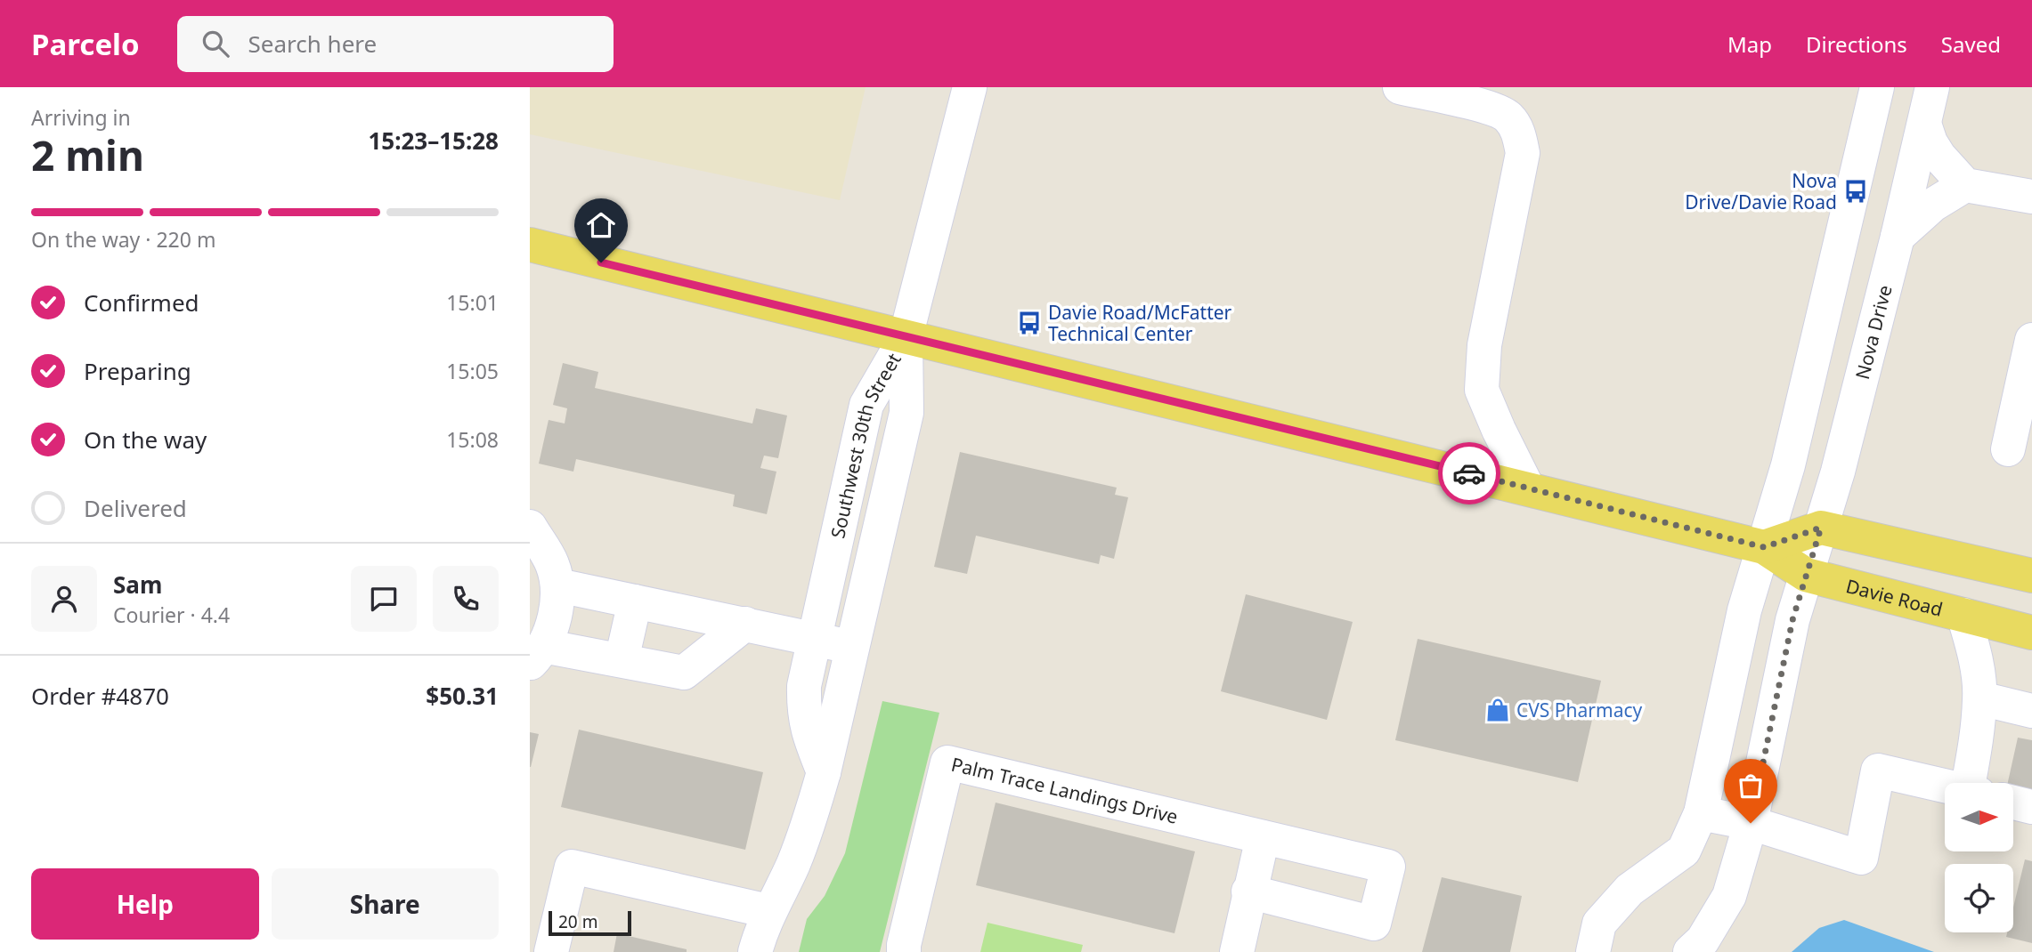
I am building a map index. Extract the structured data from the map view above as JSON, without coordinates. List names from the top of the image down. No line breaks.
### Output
{"streets":{"main road":["Davie Road"],"street":["Nova Drive","Southwest 30th Street","Palm Trace Landings Drive"]},"crossings":[["Nova Drive","Davie Road"],["Southwest 30th Street","Davie Road"]],"places":{"bus stop":["Nova Drive/Davie Road","Davie Road/McFatter Technical Center"],"shop":["CVS Pharmacy"]},"scale_bar":"20 m","north":"right","page":{"header":"Parcelo","search":"Search here","nav":["Map","Directions","Saved"],"heading":["2 min","Arriving in","15:23–15:28"],"panel":["Sam","Courier · 4.4","Order #4870","$50.31"],"bar":"On the way · 220 m","list":[["Confirmed","15:01"],["Preparing","15:05"],["On the way","15:08"],"Delivered"],"buttons":["Help","Share"],"scale":"20 m"}}
